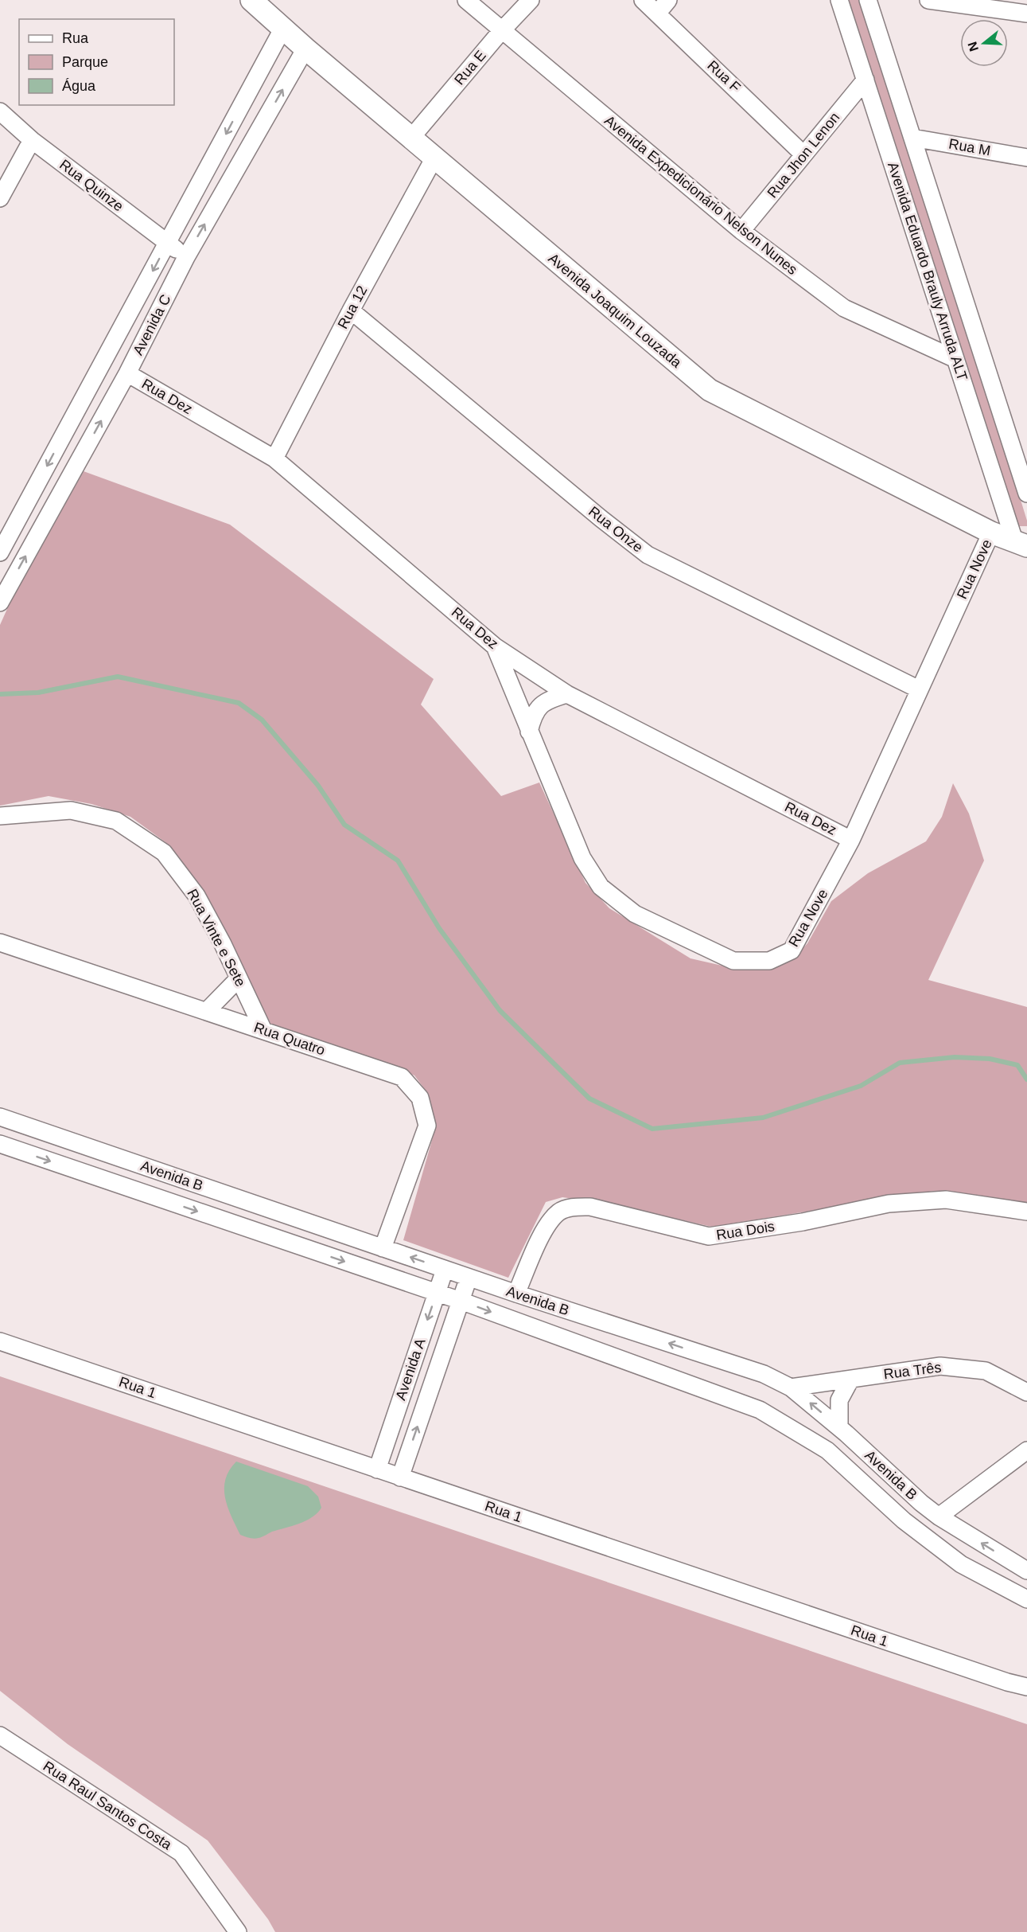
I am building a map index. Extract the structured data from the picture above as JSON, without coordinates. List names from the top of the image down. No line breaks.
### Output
{"streets":{"main road":["Avenida Joaquim Louzada"],"street":["Rua E","Rua F","Rua M","Rua Jhon Lenon","Rua Quinze","Avenida Expedicionário Nelson Nunes","Avenida Eduardo Brauly Arruda ALT","Rua 12","Avenida C","Rua Dez","Rua Onze","Rua Nove","Rua Vinte e Sete","Rua Quatro","Avenida B","Rua Dois","Avenida A","Rua Três","Rua 1","Rua Raul Santos Costa"]},"crossings":[["Rua E","Avenida Expedicionário Nelson Nunes"],["Rua E","Avenida Joaquim Louzada"],["Rua F","Rua Jhon Lenon"],["Rua M","Avenida Eduardo Brauly Arruda ALT"],["Rua Jhon Lenon","Avenida Expedicionário Nelson Nunes"],["Rua Jhon Lenon","Avenida Eduardo Brauly Arruda ALT"],["Rua Quinze","Avenida C"],["Avenida Expedicionário Nelson Nunes","Avenida Eduardo Brauly Arruda ALT"],["Avenida Eduardo Brauly Arruda ALT","Avenida Joaquim Louzada"],["Rua 12","Avenida Joaquim Louzada"],["Rua 12","Rua Dez"],["Rua 12","Rua Onze"],["Avenida Joaquim Louzada","Avenida C"],["Avenida Joaquim Louzada","Rua Nove"],["Avenida C","Rua Dez"],["Rua Dez","Rua Nove"],["Rua Onze","Rua Nove"],["Rua Vinte e Sete","Rua Quatro"],["Rua Quatro","Avenida B"],["Avenida B","Rua Dois"],["Avenida B","Avenida A"],["Avenida B","Rua Três"],["Avenida A","Rua 1"]],"legend":["Rua","Parque","Água"],"north":"left"}
